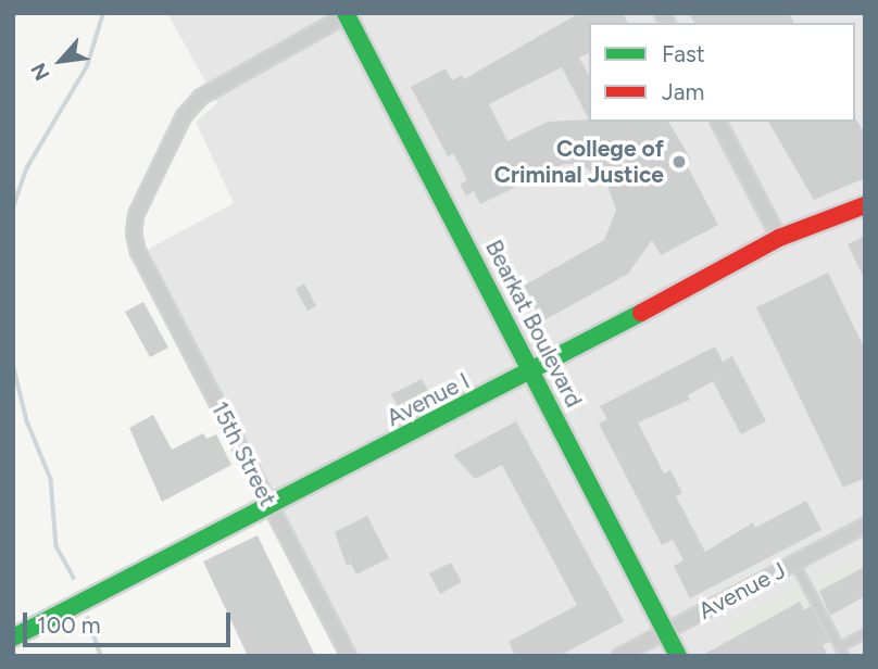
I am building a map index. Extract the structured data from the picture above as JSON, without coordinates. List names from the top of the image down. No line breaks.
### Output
{"streets":{"street":["Bearkat Boulevard","Avenue I","15th Street","Avenue J"]},"crossings":[["Bearkat Boulevard","Avenue I"],["Bearkat Boulevard","15th Street"],["Bearkat Boulevard","Avenue J"],["Avenue I","15th Street"]],"places":["College of Criminal Justice"],"legend":["Fast","Jam"],"scale_bar":"100 m","north":"bottom left"}
